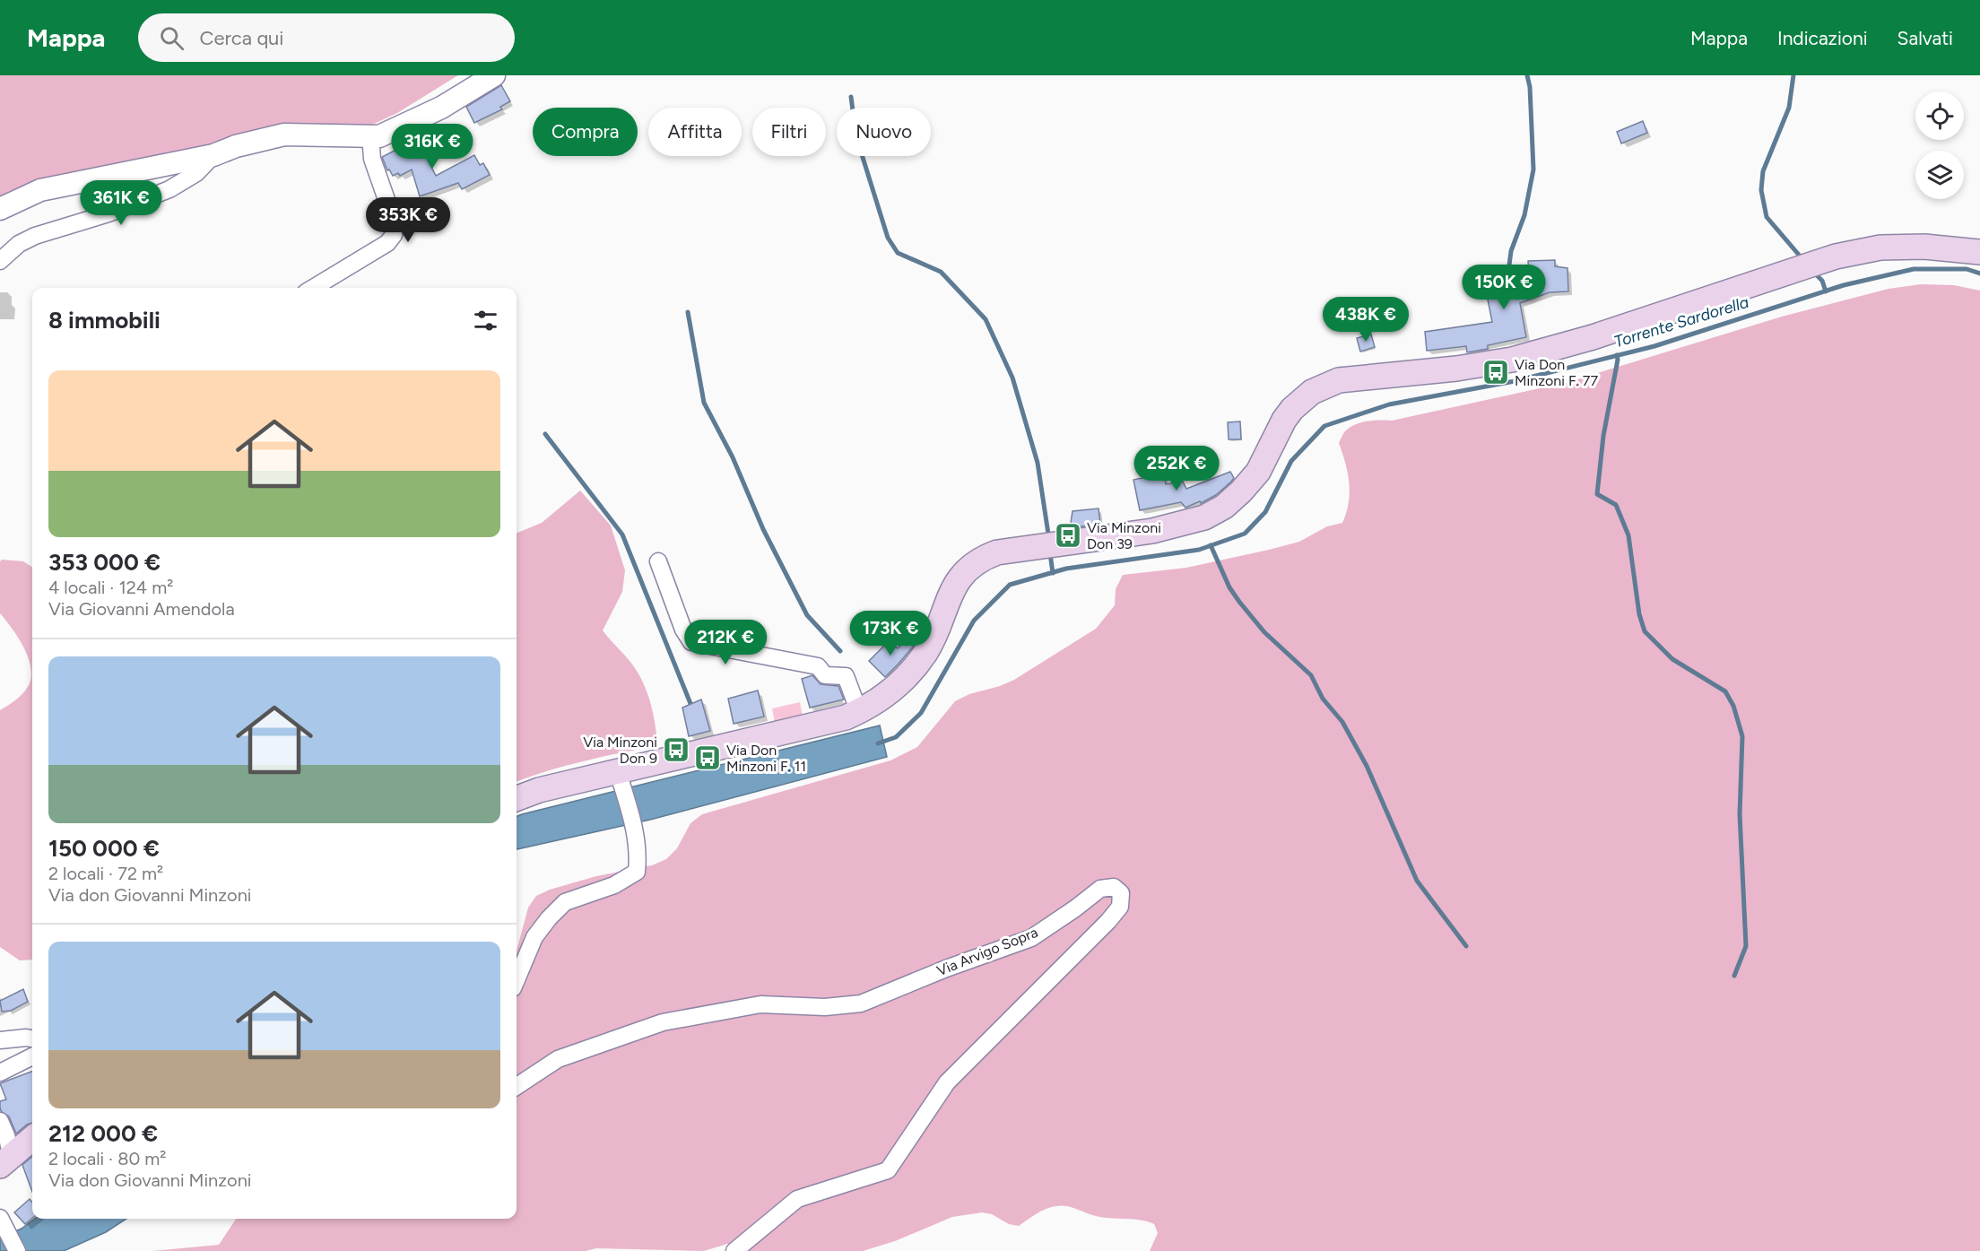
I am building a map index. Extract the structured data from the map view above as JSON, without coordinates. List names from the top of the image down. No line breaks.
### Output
{"streets":{"street":["Via Arvigo Sopra"]},"water":["Torrente Sardorella"],"places":{"bus stop":["Via Don Minzoni F. 77","Via Minzoni Don 39","Via Minzoni Don 9","Via Don Minzoni F. 11"]},"page":{"header":"Mappa","search":"Cerca qui","nav":["Mappa","Indicazioni","Salvati"],"chip":["Compra","Affitta","Filtri","Nuovo"],"price":["316K €","361K €","353K €","150K €","438K €","252K €","173K €","212K €"],"heading":"8 immobili","list":[{"name":"353 000 €","note":"4 locali · 124 m² · Via Giovanni Amendola"},{"name":"150 000 €","note":"2 locali · 72 m² · Via don Giovanni Minzoni"},{"name":"212 000 €","note":"2 locali · 80 m² · Via don Giovanni Minzoni"}]}}
